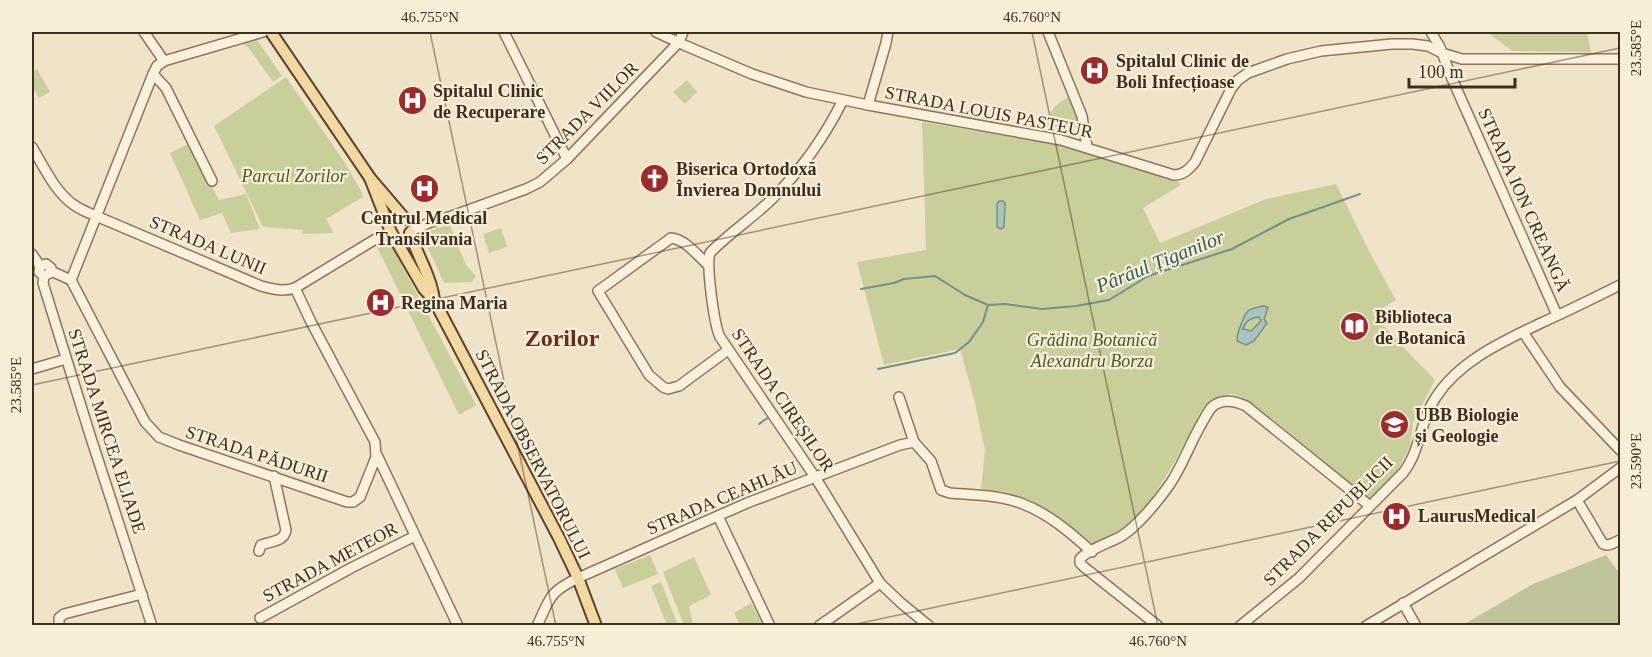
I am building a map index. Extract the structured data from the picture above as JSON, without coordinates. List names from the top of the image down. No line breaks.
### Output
{"streets":{"main road":["STRADA OBSERVATORULUI"],"street":["STRADA LOUIS PASTEUR","STRADA VIILOR","STRADA ION CREANGĂ","STRADA LUNII","STRADA CIREȘILOR","STRADA MIRCEA ELIADE","STRADA PĂDURII","STRADA CEAHLĂU","STRADA REPUBLICII","STRADA METEOR"]},"crossings":[["STRADA LOUIS PASTEUR","STRADA VIILOR"],["STRADA LOUIS PASTEUR","STRADA ION CREANGĂ"],["STRADA VIILOR","STRADA OBSERVATORULUI"],["STRADA ION CREANGĂ","STRADA REPUBLICII"],["STRADA CIREȘILOR","STRADA CEAHLĂU"],["STRADA PĂDURII","STRADA METEOR"],["STRADA OBSERVATORULUI","STRADA CEAHLĂU"]],"districts":["Zorilor"],"water":["Pârâul Țiganilor"],"parks":["Parcul Zorilor","Grădina Botanică Alexandru Borza"],"places":{"hospital":["Spitalul Clinic de Boli Infecțioase","Spitalul Clinic de Recuperare","Centrul Medical Transilvania","Regina Maria","LaurusMedical"],"church":["Biserica Ortodoxă Învierea Domnului"],"library":["Biblioteca de Botanică"],"school or university":["UBB Biologie și Geologie"]},"scale_bar":"100 m","coordinates":["46.755°N","46.760°N","23.585°E","23.590°E"]}
